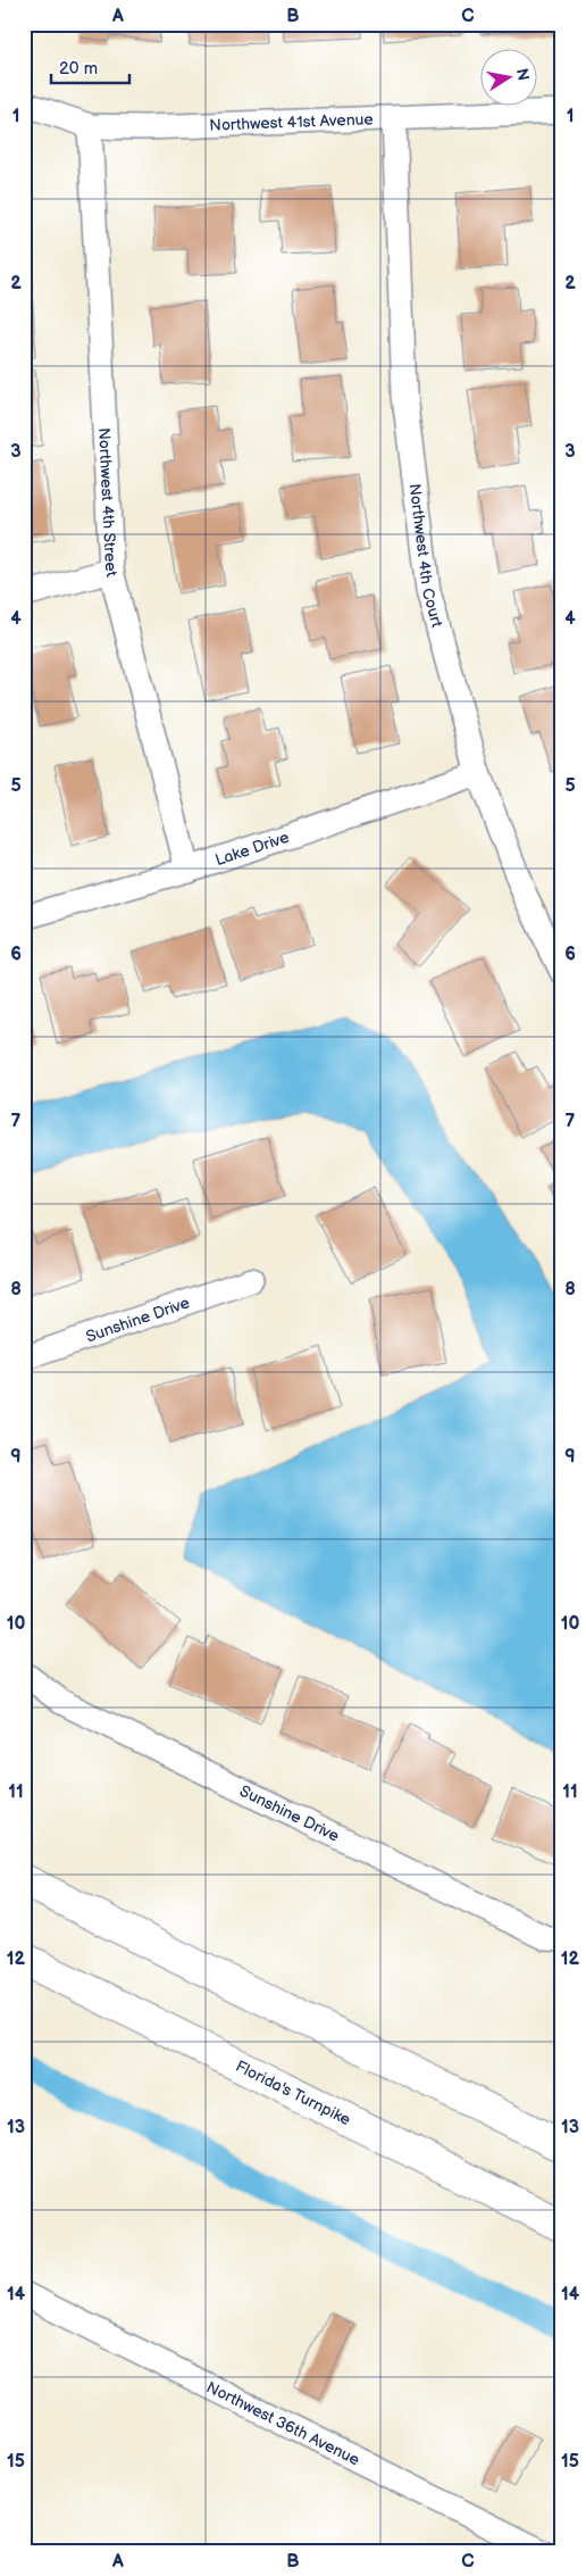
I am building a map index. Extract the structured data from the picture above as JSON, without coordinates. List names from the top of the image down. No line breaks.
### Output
{"streets":{"highway":["Florida's Turnpike"],"street":["Northwest 41st Avenue","Northwest 4th Street","Northwest 4th Court","Lake Drive","Sunshine Drive","Northwest 36th Avenue"]},"crossings":[["Northwest 41st Avenue","Northwest 4th Street"],["Northwest 41st Avenue","Northwest 4th Court"],["Northwest 4th Street","Lake Drive"],["Northwest 4th Court","Lake Drive"]],"scale_bar":"20 m","north":"right","grid":{"columns":["A","B","C"],"rows":["1","2","3","4","5","6","7","8","9","10","11","12","13","14","15"]}}
